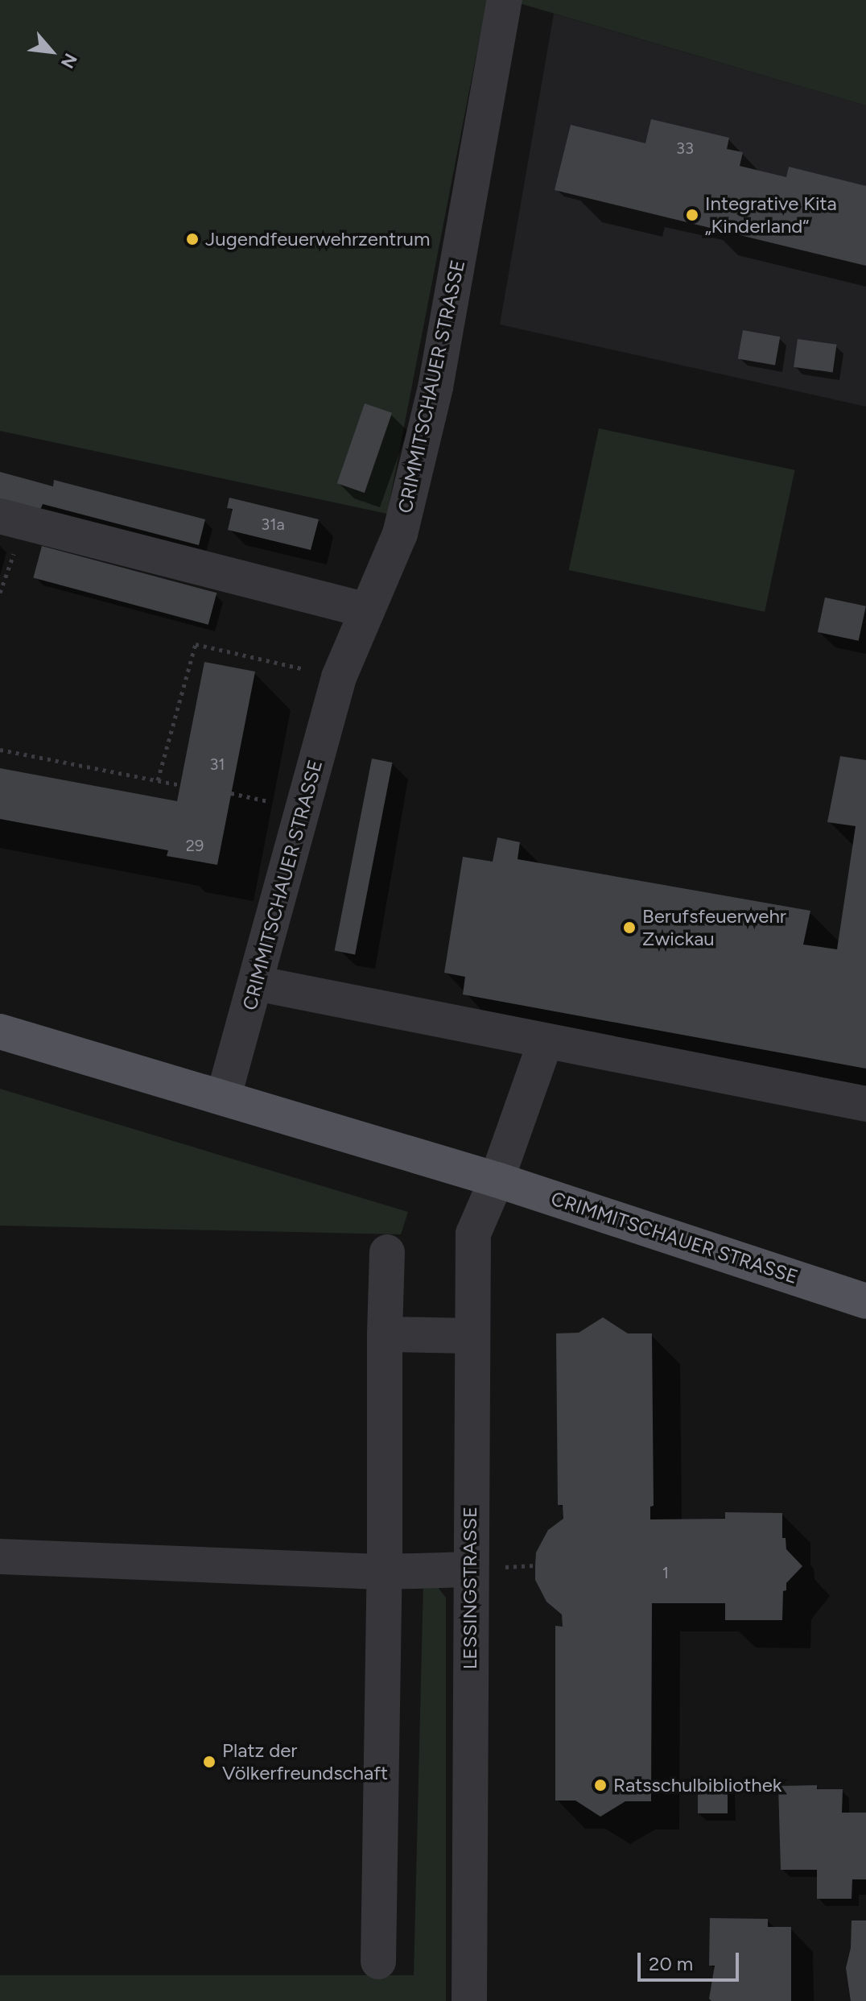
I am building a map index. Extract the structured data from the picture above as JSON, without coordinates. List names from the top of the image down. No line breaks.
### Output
{"streets":{"main road":["CRIMMITSCHAUER STRASSE"],"street":["LESSINGSTRASSE"]},"crossings":[["CRIMMITSCHAUER STRASSE","LESSINGSTRASSE"]],"places":["Integrative Kita „Kinderland“","Jugendfeuerwehrzentrum","Berufsfeuerwehr Zwickau","Platz der Völkerfreundschaft","Ratsschulbibliothek"],"house_numbers":["33","31a","31","29","1"],"scale_bar":"20 m","north":"bottom right"}
